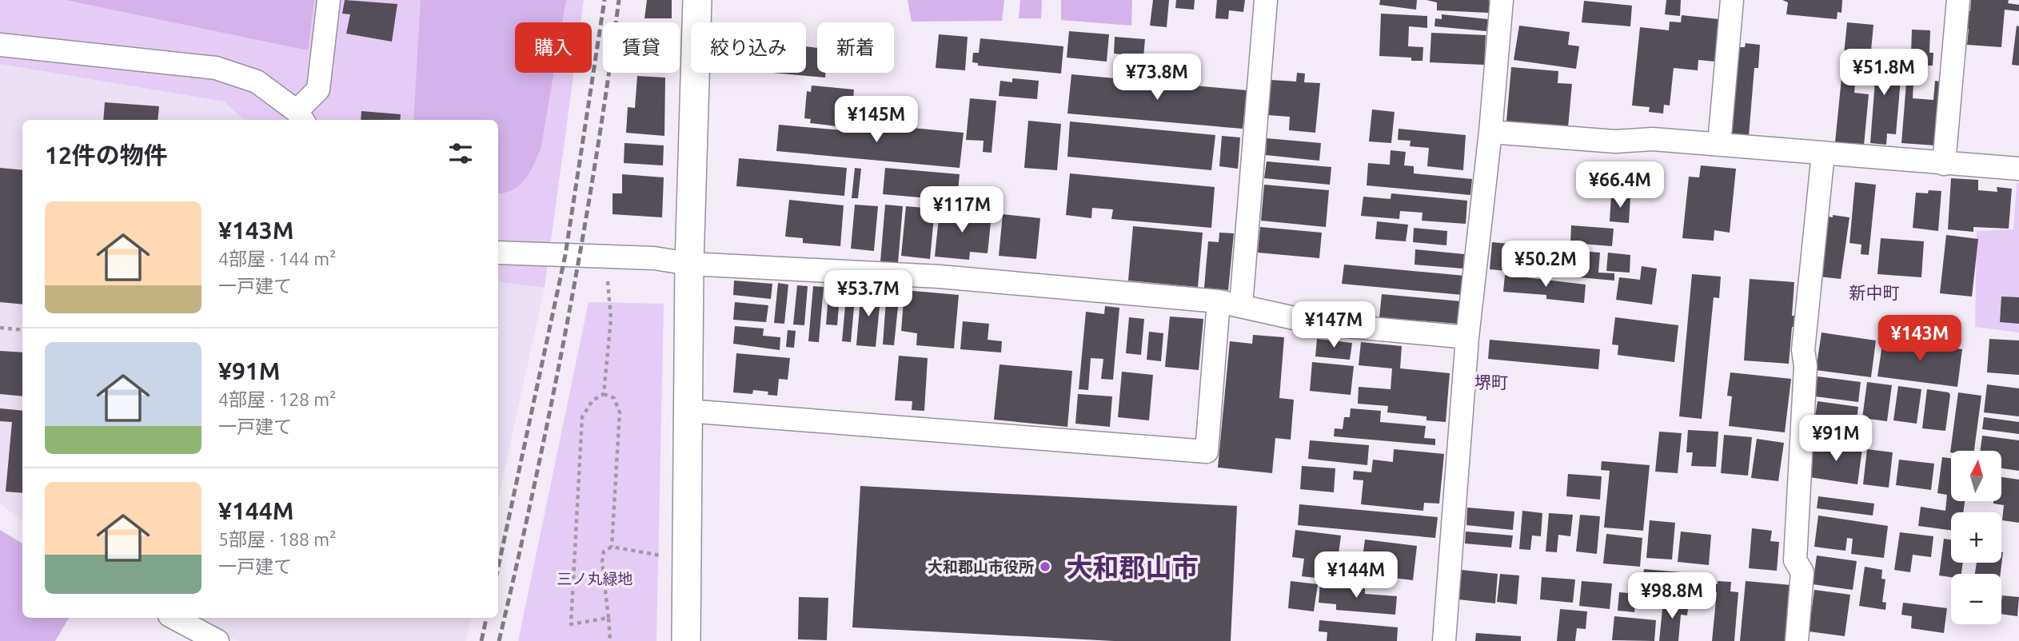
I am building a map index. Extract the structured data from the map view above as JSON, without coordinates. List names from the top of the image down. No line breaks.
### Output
{"districts":["新中町","堺町","大和郡山市"],"parks":["三ノ丸緑地"],"places":["大和郡山市役所"],"north":"top","page":{"chip":["購入","賃貸","絞り込み","新着"],"price":["¥51.8M","¥73.8M","¥145M","¥66.4M","¥117M","¥50.2M","¥53.7M","¥147M","¥143M","¥91M","¥144M","¥98.8M"],"heading":"12件の物件","list":[{"name":"¥143M","note":"4部屋 · 144 m² · 一戸建て"},{"name":"¥91M","note":"4部屋 · 128 m² · 一戸建て"},{"name":"¥144M","note":"5部屋 · 188 m² · 一戸建て"}],"map_buttons":["+","−"]}}
